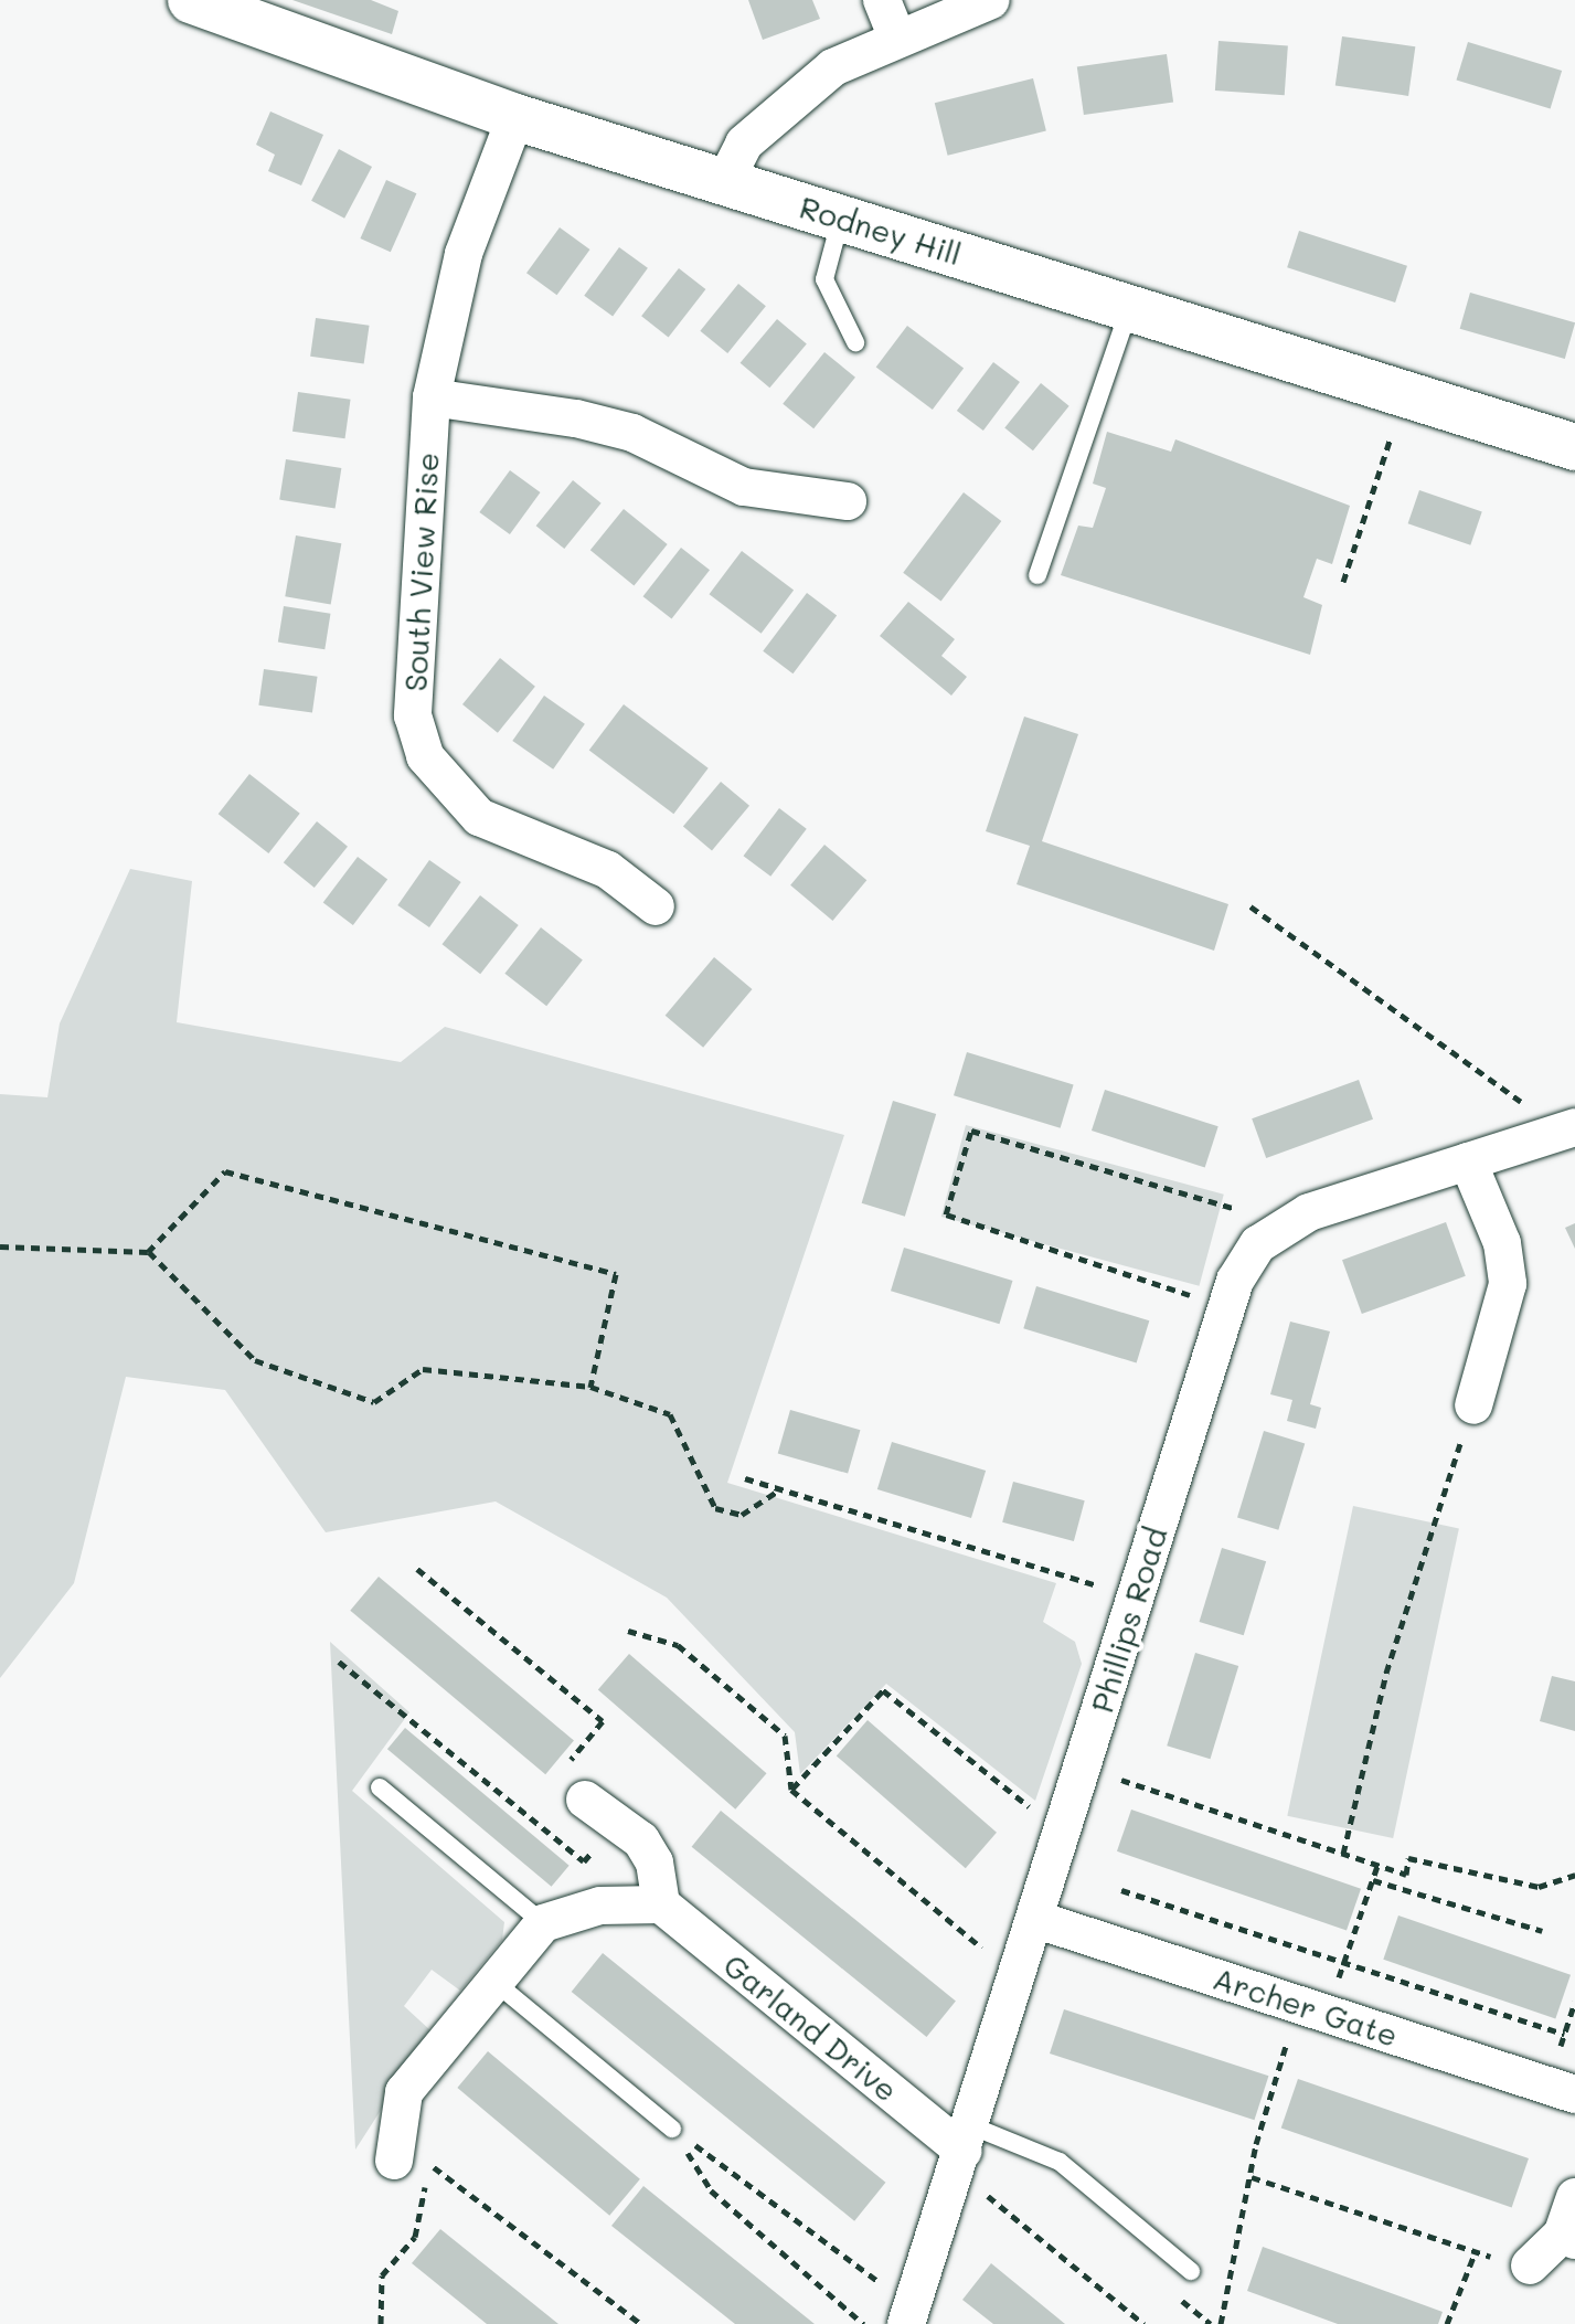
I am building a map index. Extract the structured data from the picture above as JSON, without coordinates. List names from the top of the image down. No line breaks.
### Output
{"streets":{"street":["Rodney Hill","South View Rise","Phillips Road","Archer Gate","Garland Drive"]},"crossings":[["Rodney Hill","South View Rise"],["Phillips Road","Archer Gate"],["Phillips Road","Garland Drive"]]}
